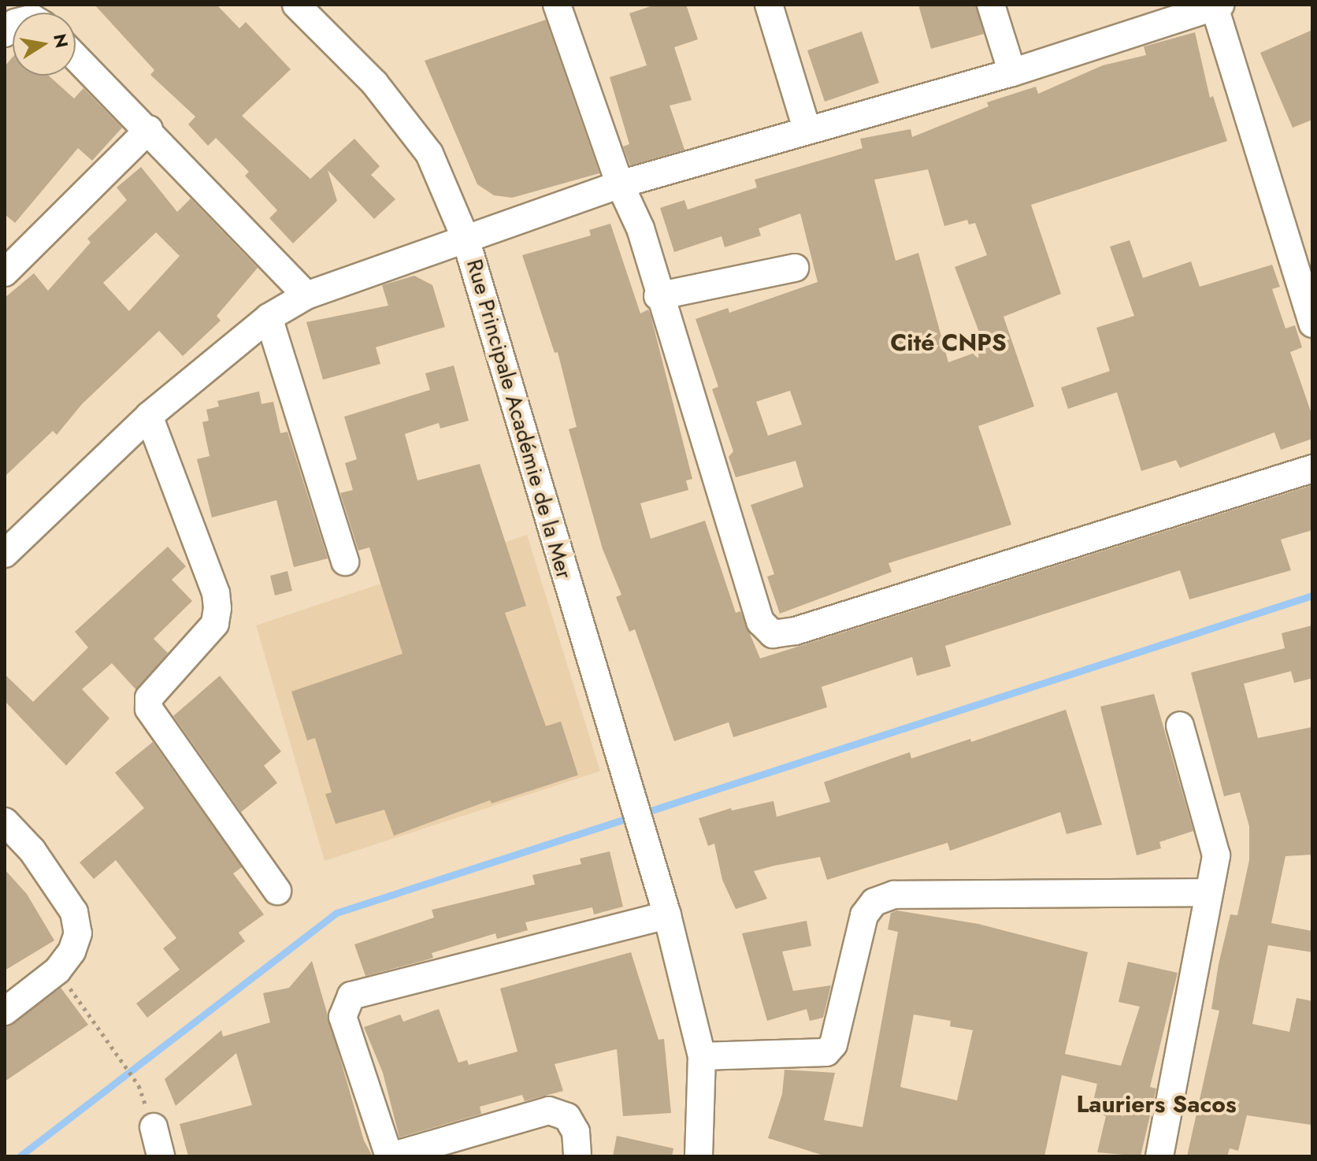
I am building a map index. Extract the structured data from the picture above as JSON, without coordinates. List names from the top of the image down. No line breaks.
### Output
{"streets":{"street":["Rue Principale Académie de la Mer"]},"districts":["Cité CNPS","Lauriers Sacos"],"north":"right"}
